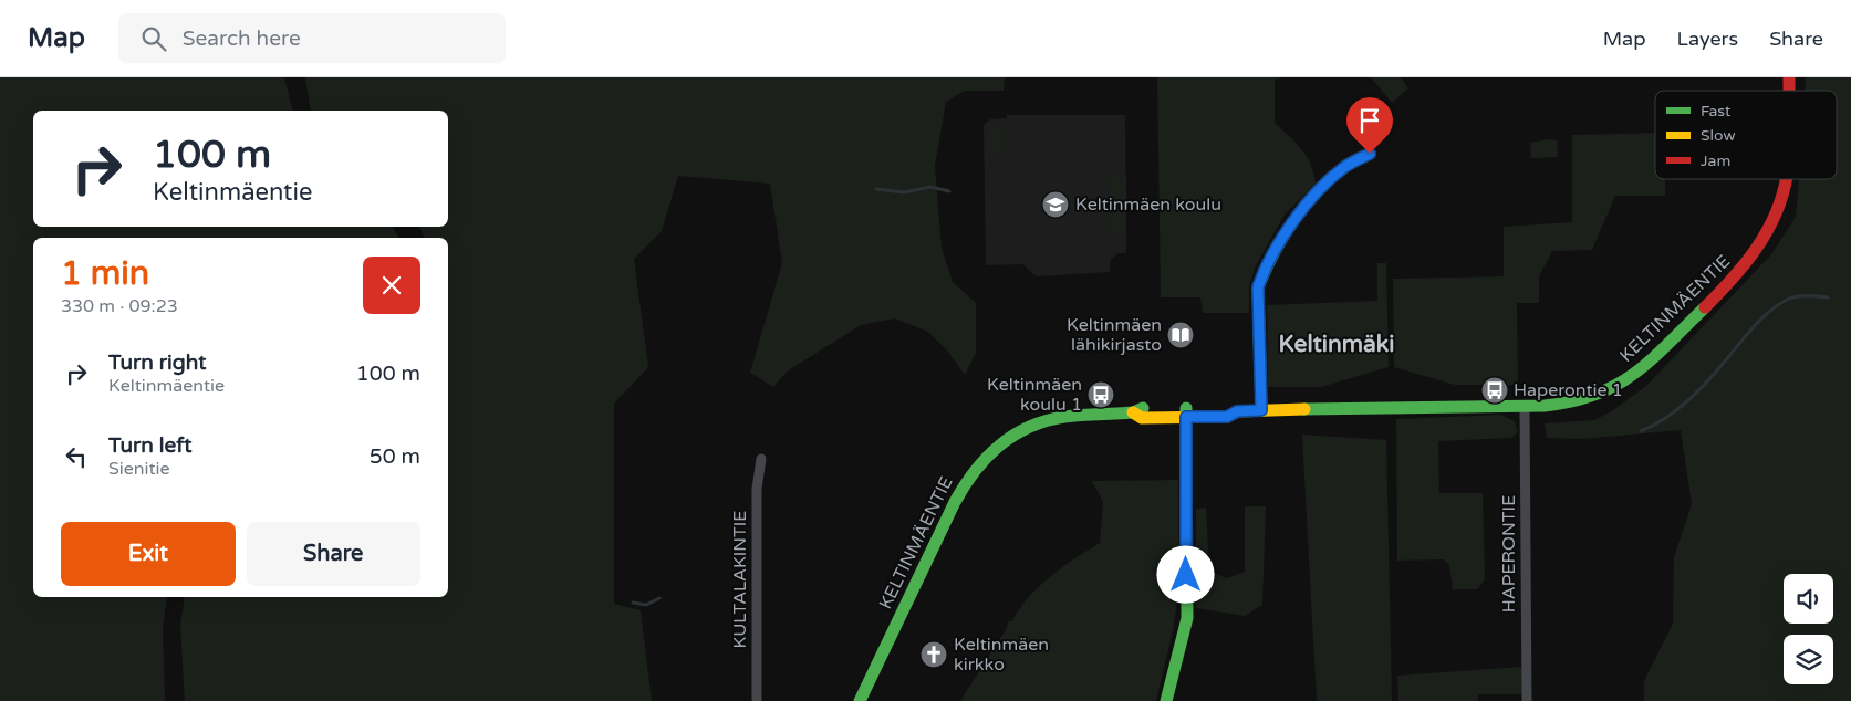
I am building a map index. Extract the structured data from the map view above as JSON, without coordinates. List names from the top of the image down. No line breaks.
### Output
{"streets":{"main road":["KELTINMÄENTIE"],"street":["HAPERONTIE","KULTALAKINTIE"]},"crossings":[["KELTINMÄENTIE","HAPERONTIE"]],"districts":["Keltinmäki"],"places":{"school or university":["Keltinmäen koulu"],"library":["Keltinmäen lähikirjasto"],"bus stop":["Haperontie 1","Keltinmäen koulu 1"],"church":["Keltinmäen kirkko"]},"legend":["Fast","Slow","Jam"],"page":{"header":"Map","search":"Search here","nav":["Map","Layers","Share"],"turn":["100 m","Keltinmäentie"],"heading":["1 min","330 m · 09:23"],"list":[{"name":"Turn right","note":"Keltinmäentie","value":"100 m"},{"name":"Turn left","note":"Sienitie","value":"50 m"}],"buttons":["Exit","Share"]}}
